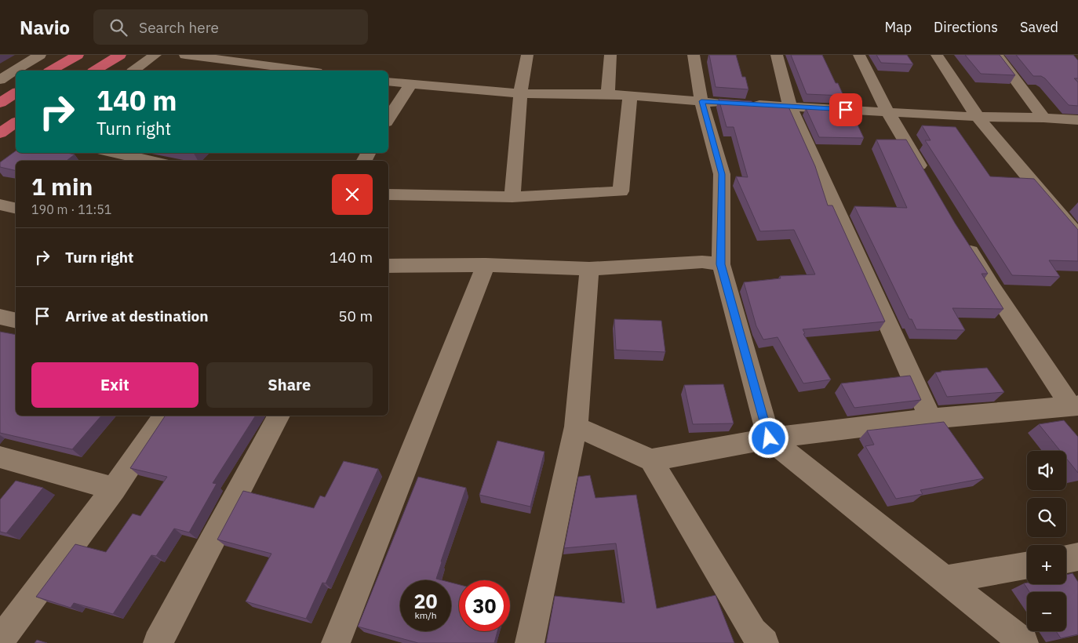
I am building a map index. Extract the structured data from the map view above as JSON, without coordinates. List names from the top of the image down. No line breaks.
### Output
{"page":{"header":"Navio","search":"Search here","nav":["Map","Directions","Saved"],"turn":["140 m","Turn right"],"heading":["1 min","190 m · 11:51"],"list":[{"name":"Turn right","value":"140 m"},{"name":"Arrive at destination","value":"50 m"}],"buttons":["Exit","Share"],"map_buttons":["+","−"],"speed":"20 km/h","limit":"30"}}
